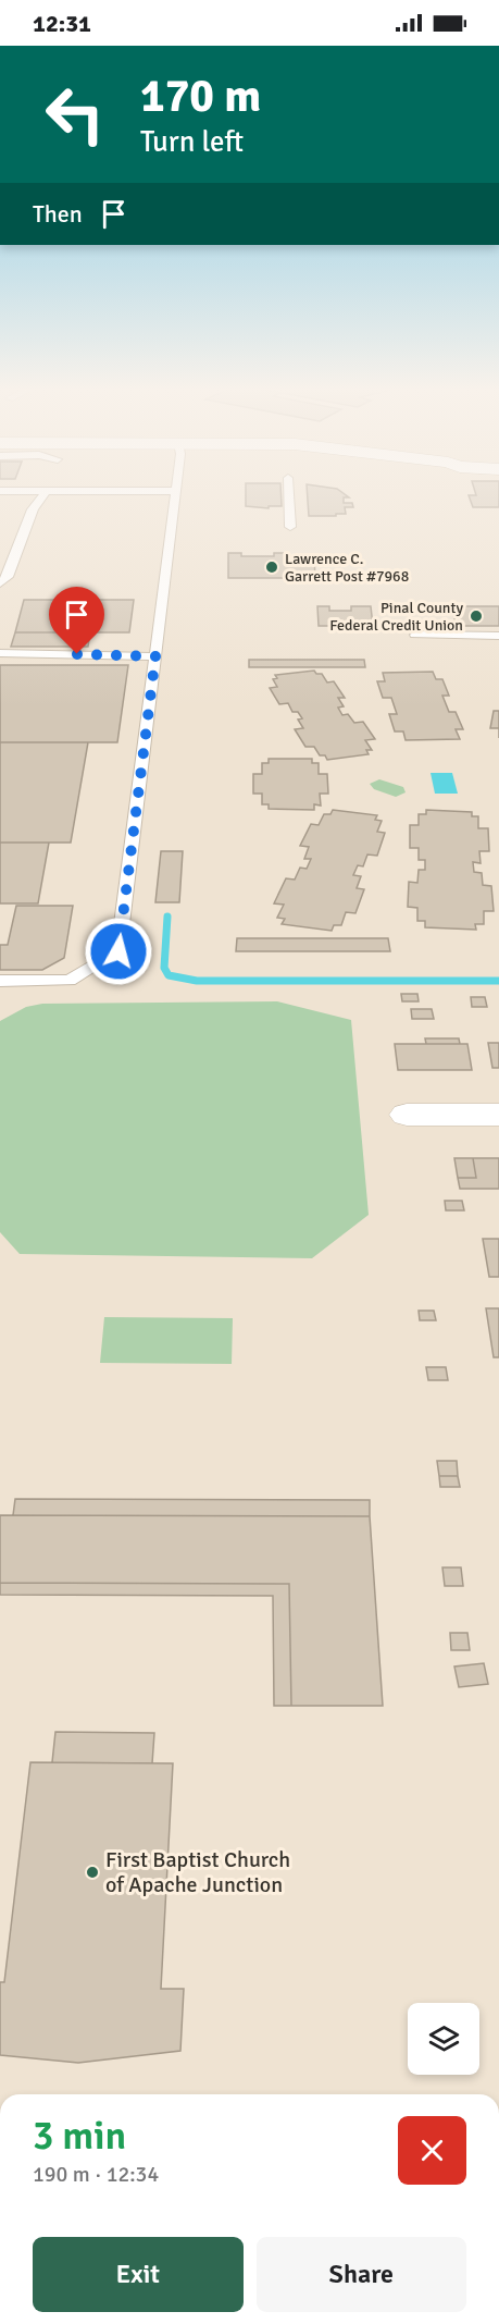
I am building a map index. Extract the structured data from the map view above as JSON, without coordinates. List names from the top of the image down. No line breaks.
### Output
{"places":["Lawrence C. Garrett Post #7968","Pinal County Federal Credit Union","First Baptist Church of Apache Junction"],"page":{"status":"12:31","turn":["170 m","Turn left"],"then":"Then","heading":["3 min","190 m · 12:34"],"buttons":["Exit","Share"]}}
